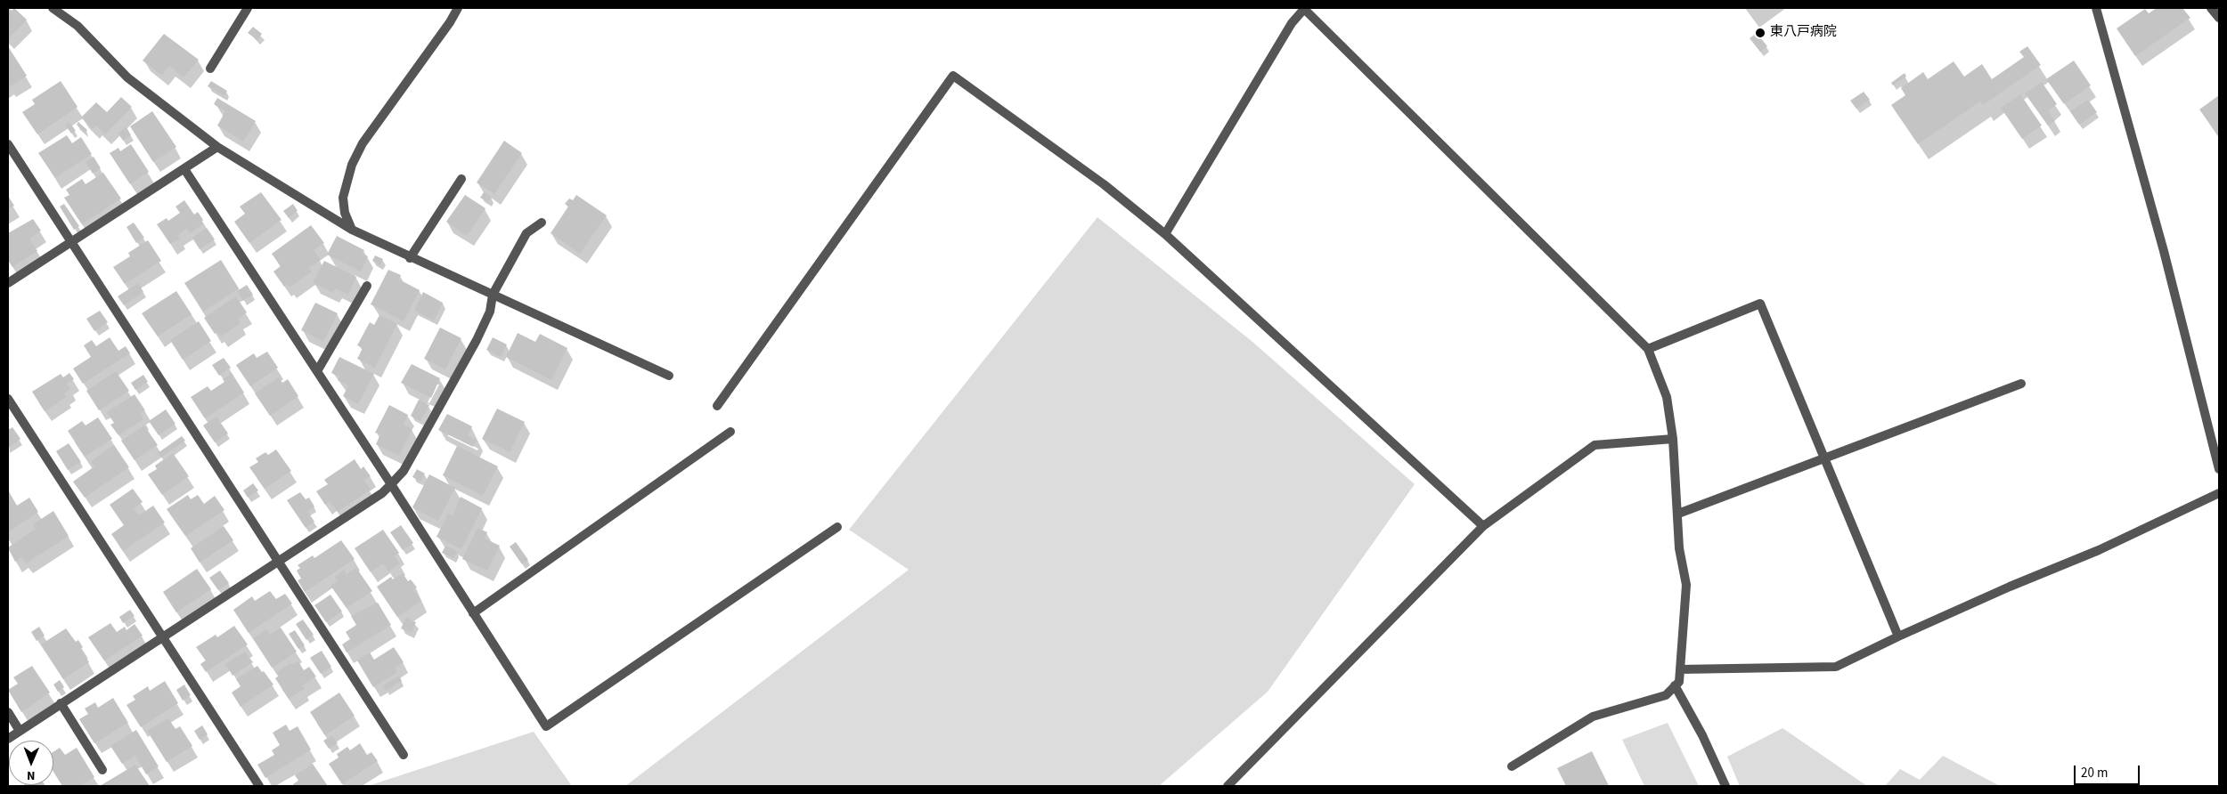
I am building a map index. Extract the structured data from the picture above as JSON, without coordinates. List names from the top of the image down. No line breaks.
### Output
{"places":["東八戸病院"],"scale_bar":"20 m","north":"bottom"}
